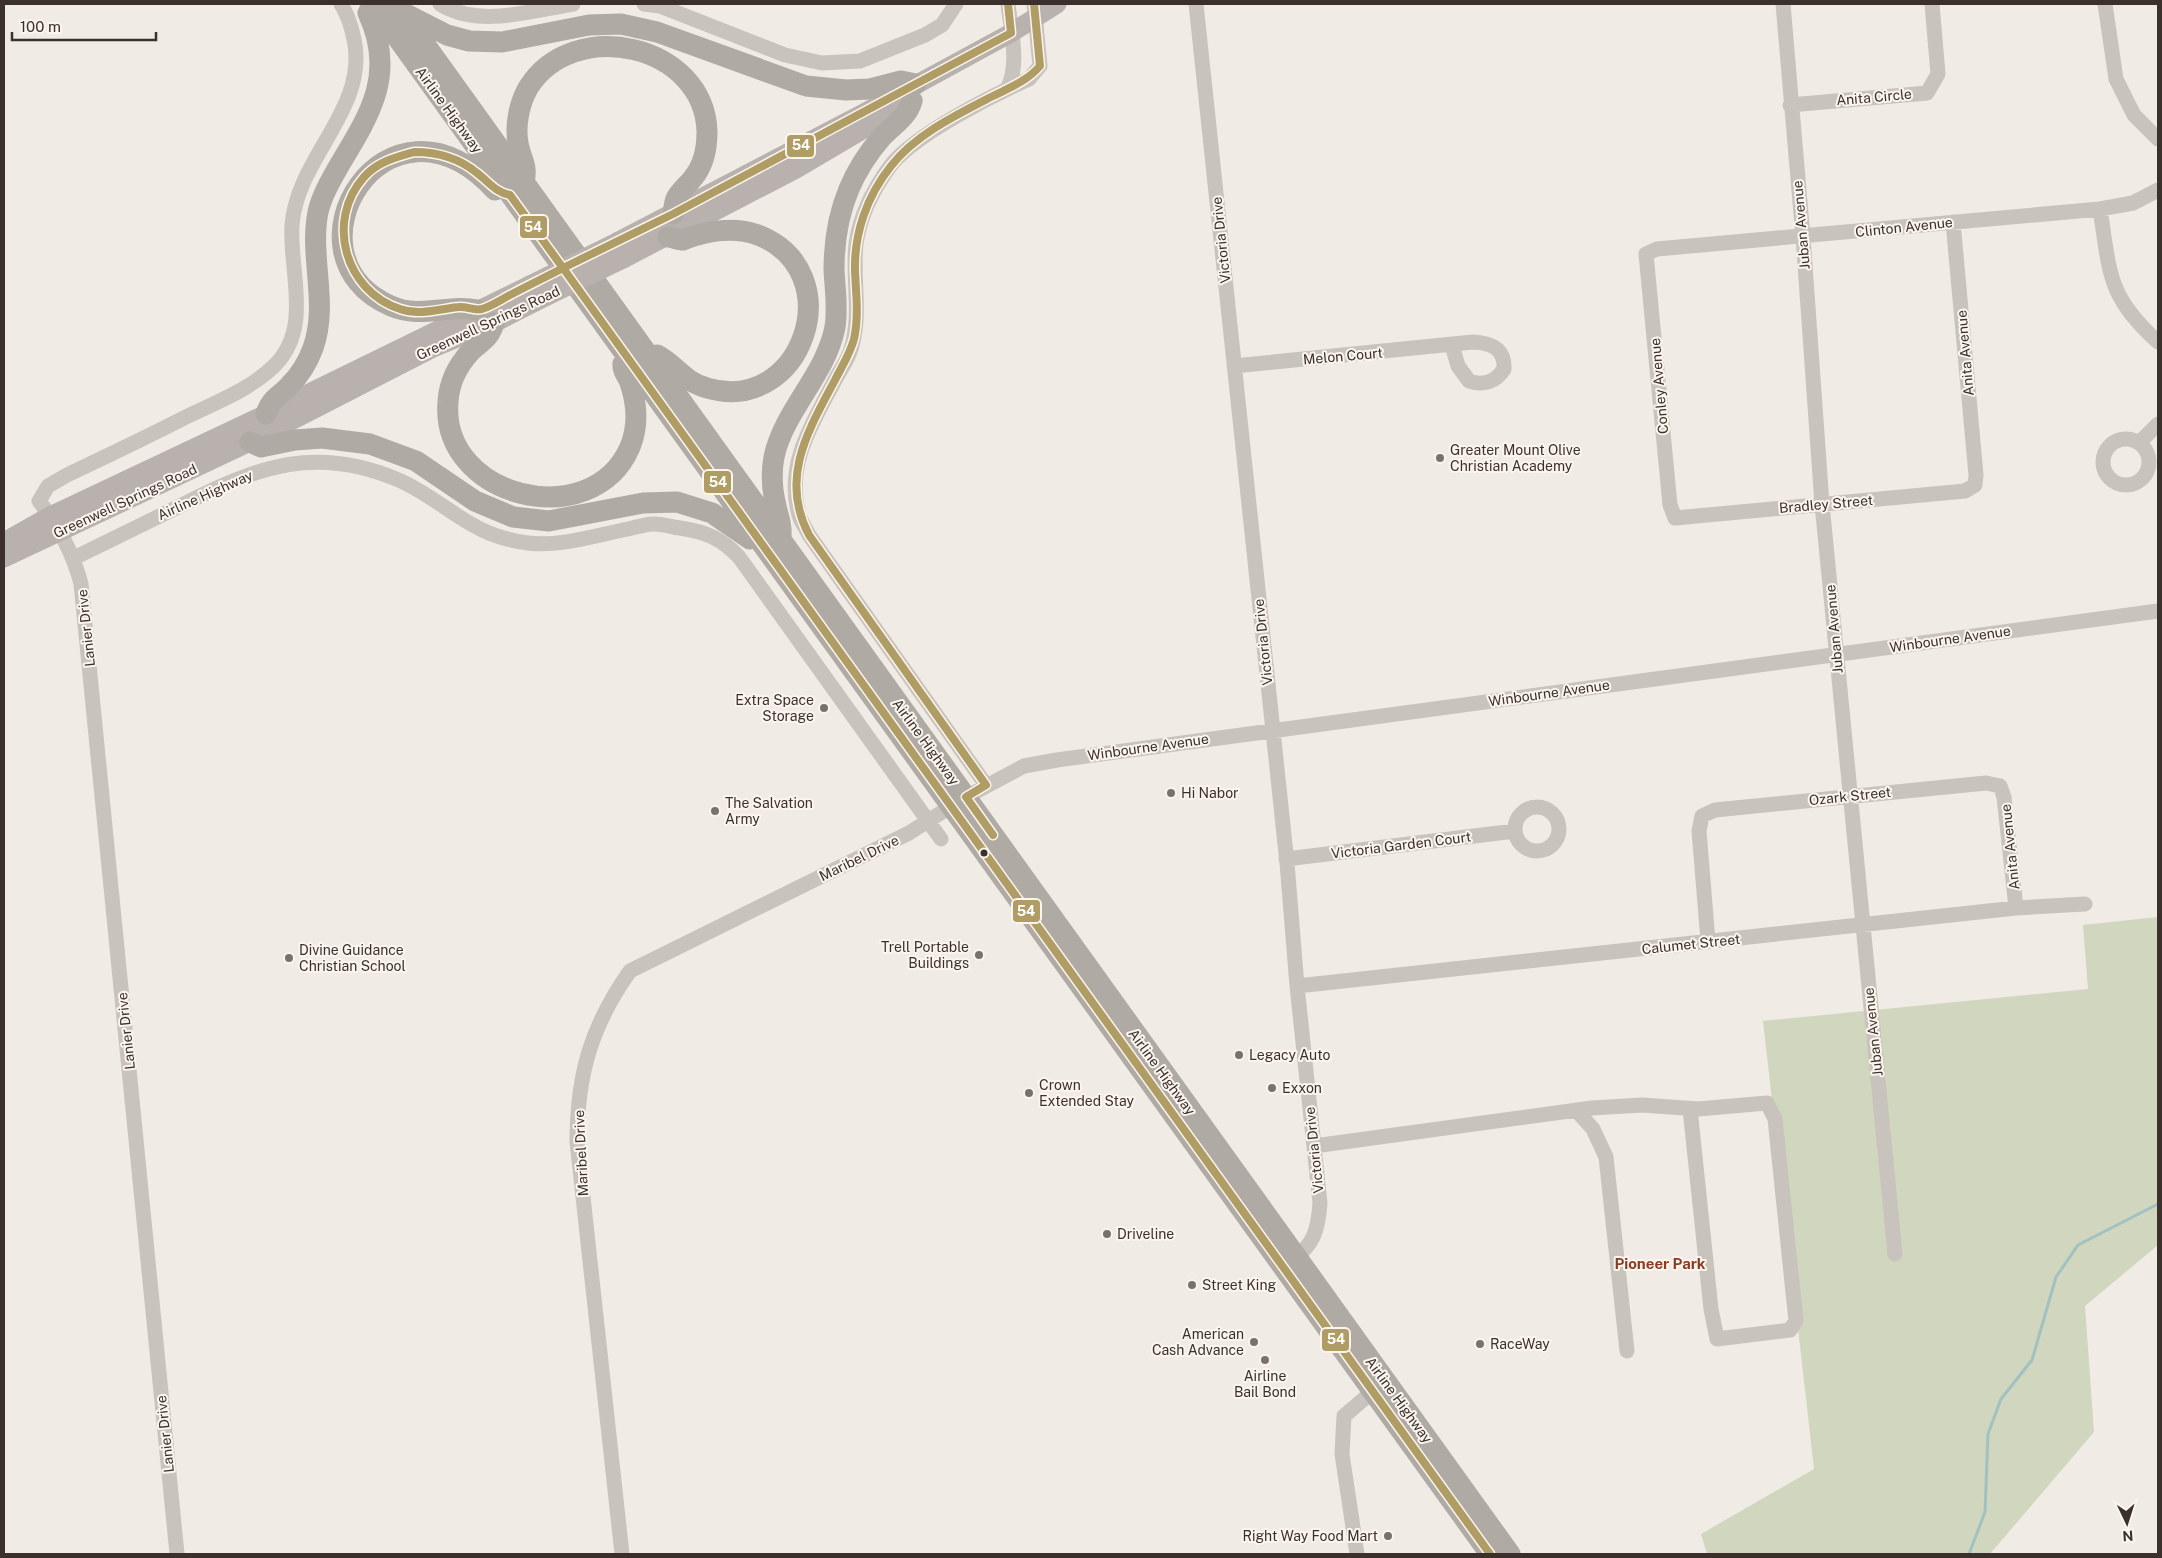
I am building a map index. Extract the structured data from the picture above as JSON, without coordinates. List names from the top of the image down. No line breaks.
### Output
{"streets":{"highway":["Airline Highway"],"main road":["Greenwell Springs Road"],"street":["Anita Circle","Juban Avenue","Clinton Avenue","Victoria Drive","Anita Avenue","Melon Court","Conley Avenue","Bradley Street","Lanier Drive","Winbourne Avenue","Ozark Street","Victoria Garden Court","Maribel Drive","Calumet Street"]},"crossings":[["Anita Circle","Juban Avenue"],["Airline Highway","Victoria Drive"],["Airline Highway","Lanier Drive"],["Airline Highway","Winbourne Avenue"],["Airline Highway","Maribel Drive"],["Juban Avenue","Clinton Avenue"],["Juban Avenue","Bradley Street"],["Juban Avenue","Winbourne Avenue"],["Juban Avenue","Ozark Street"],["Juban Avenue","Calumet Street"],["Clinton Avenue","Anita Avenue"],["Clinton Avenue","Conley Avenue"],["Victoria Drive","Melon Court"],["Victoria Drive","Winbourne Avenue"],["Victoria Drive","Victoria Garden Court"],["Victoria Drive","Calumet Street"],["Greenwell Springs Road","Lanier Drive"],["Anita Avenue","Bradley Street"],["Anita Avenue","Ozark Street"],["Anita Avenue","Calumet Street"],["Conley Avenue","Bradley Street"],["Winbourne Avenue","Maribel Drive"],["Ozark Street","Calumet Street"]],"districts":["Pioneer Park"],"places":["Greater Mount Olive Christian Academy","Extra Space Storage","Hi Nabor","The Salvation Army","Trell Portable Buildings","Divine Guidance Christian School","Legacy Auto","Exxon","Crown Extended Stay","Driveline","Street King","American Cash Advance","RaceWay","Airline Bail Bond","Right Way Food Mart"],"lines":["transit line 54"],"scale_bar":"100 m","north":"bottom"}
